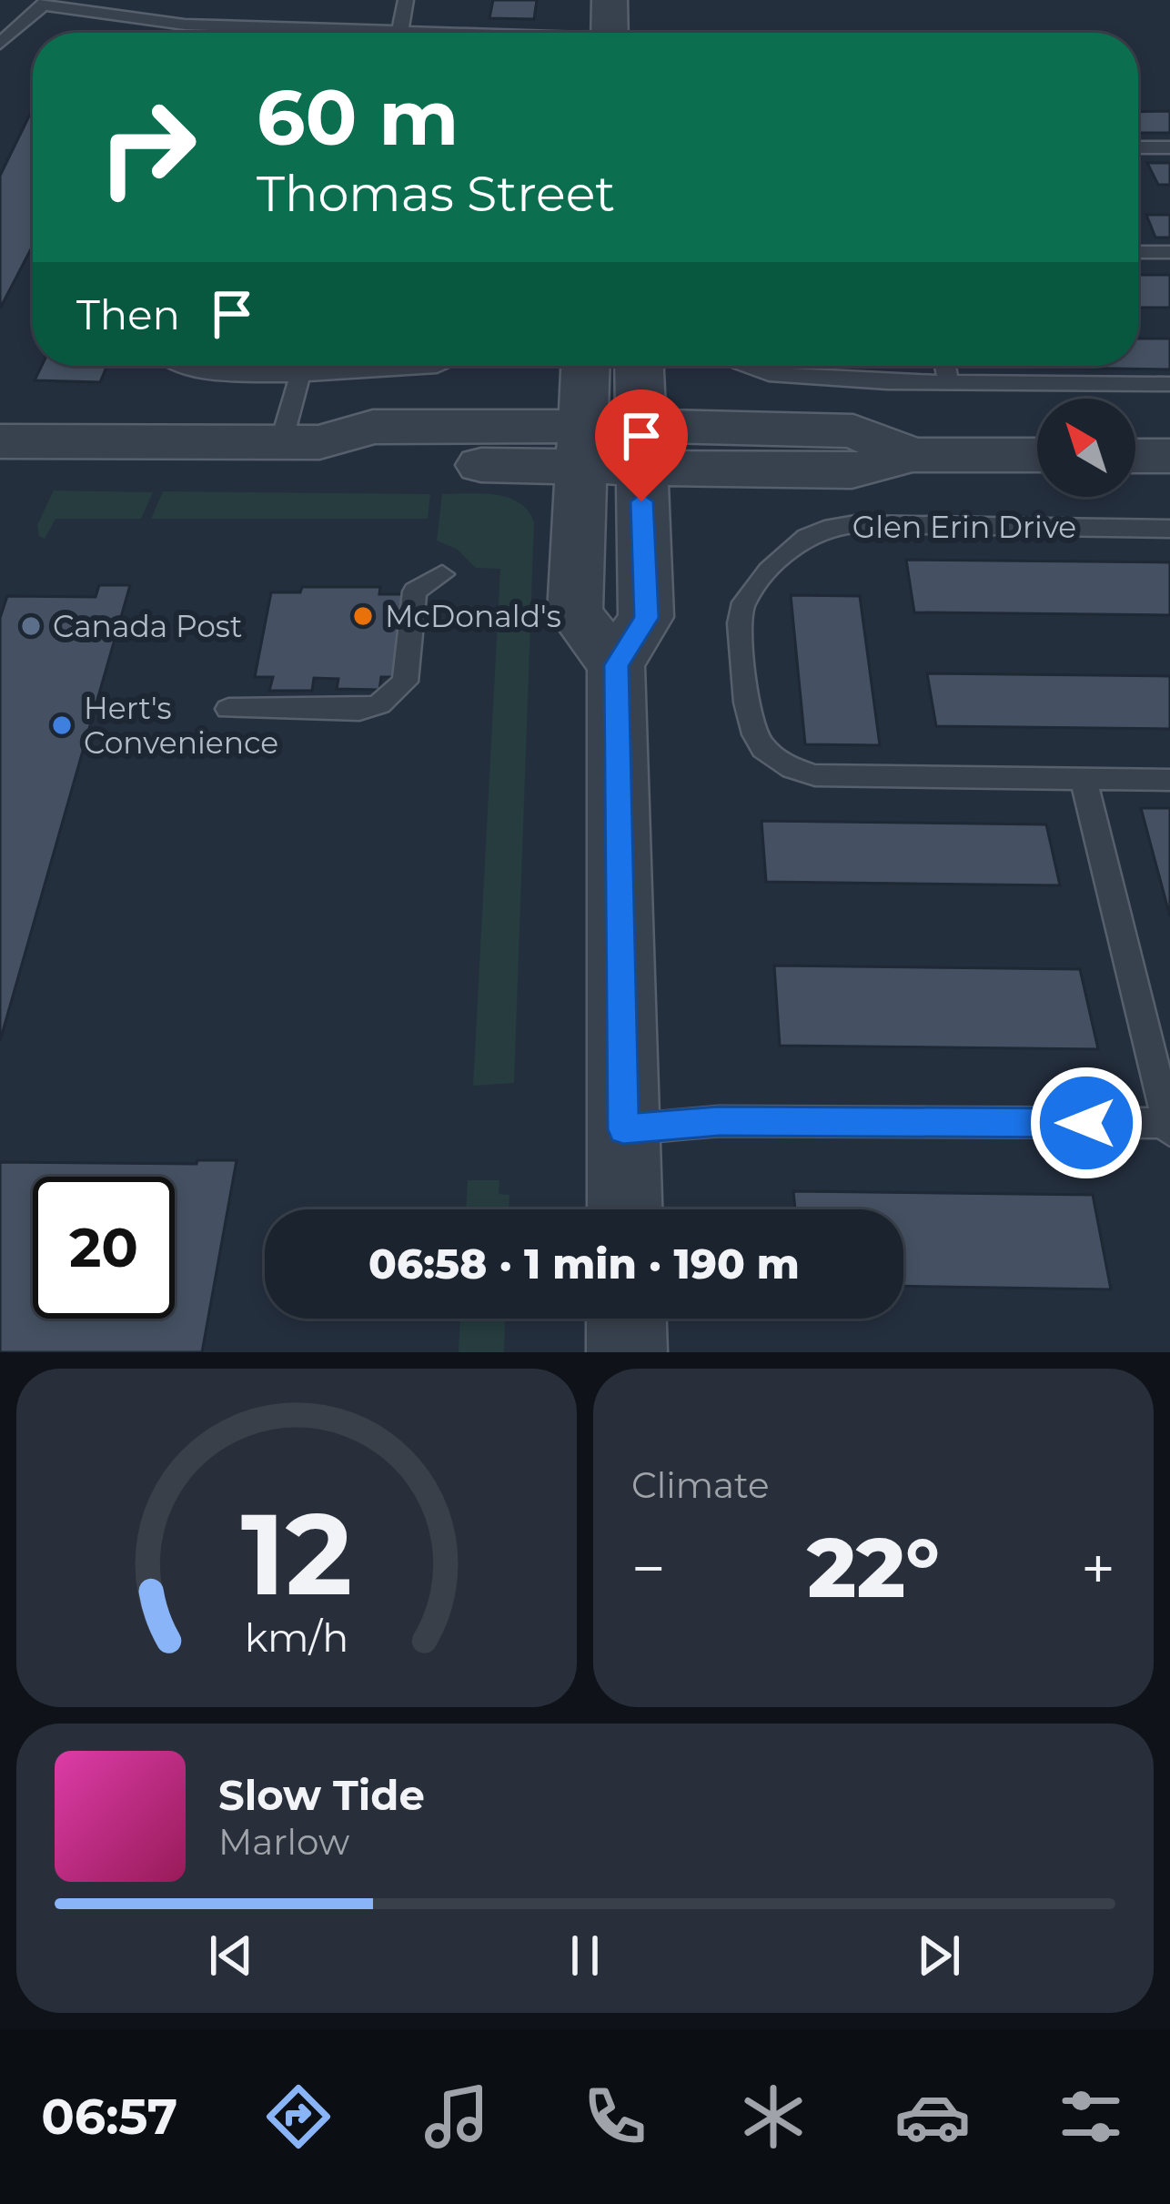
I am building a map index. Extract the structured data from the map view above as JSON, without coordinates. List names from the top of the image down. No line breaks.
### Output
{"streets":{"street":["Glen Erin Drive"]},"places":["McDonald's","Canada Post","Hert's Convenience"],"north":"top left","page":{"turn":["60 m","Thomas Street"],"then":"Then","limit":"20","trip":"06:58 · 1 min · 190 m","tile":"Climate","heat":["−","22°","+"],"song":["Slow Tide","Marlow"],"tabs":"06:57","gauge":["12","km/h"]}}
